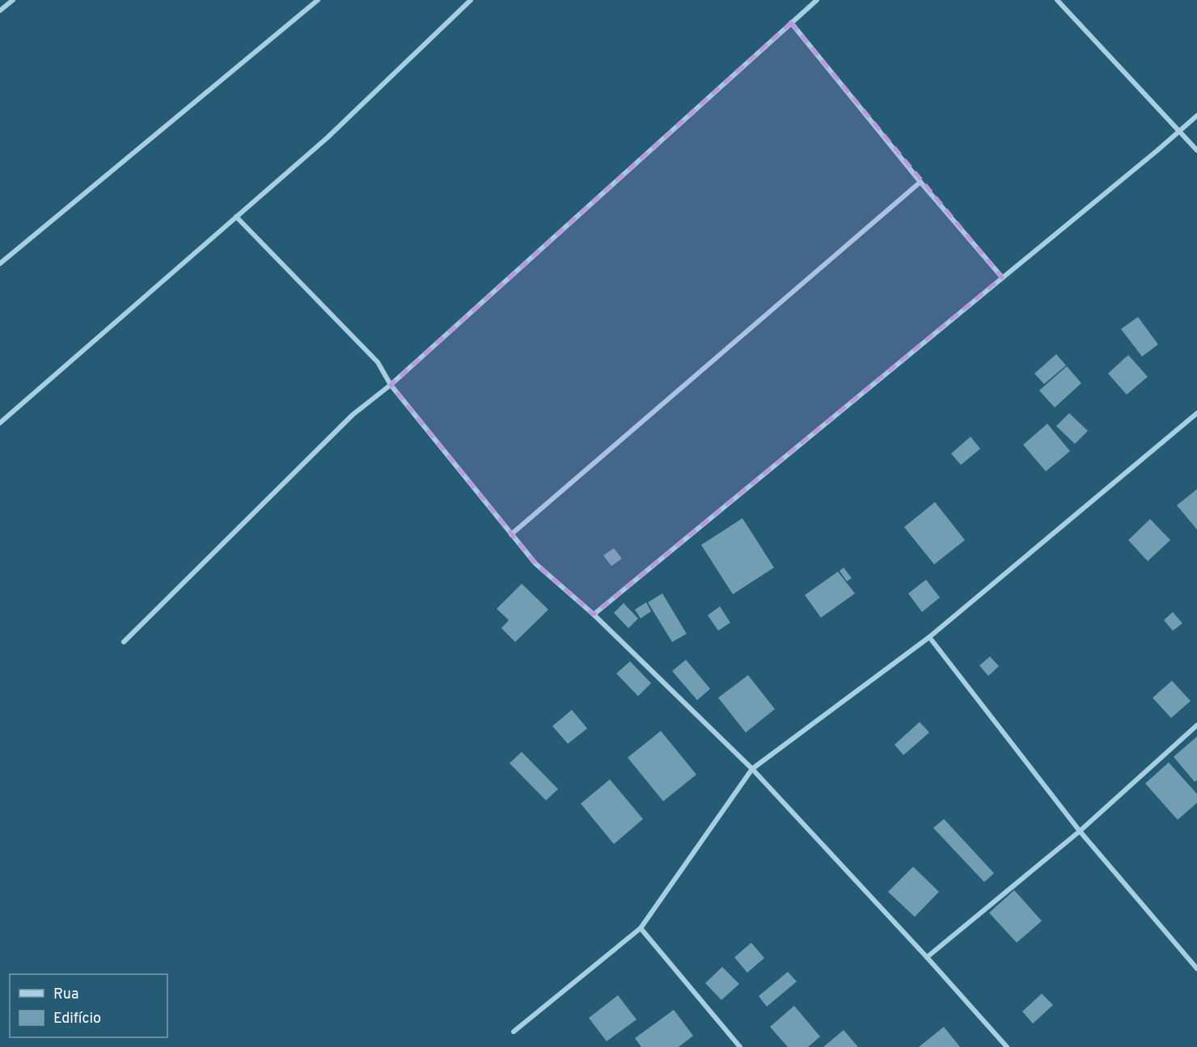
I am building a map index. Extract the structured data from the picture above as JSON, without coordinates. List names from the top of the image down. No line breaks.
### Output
{"legend":["Rua","Edifício"]}
